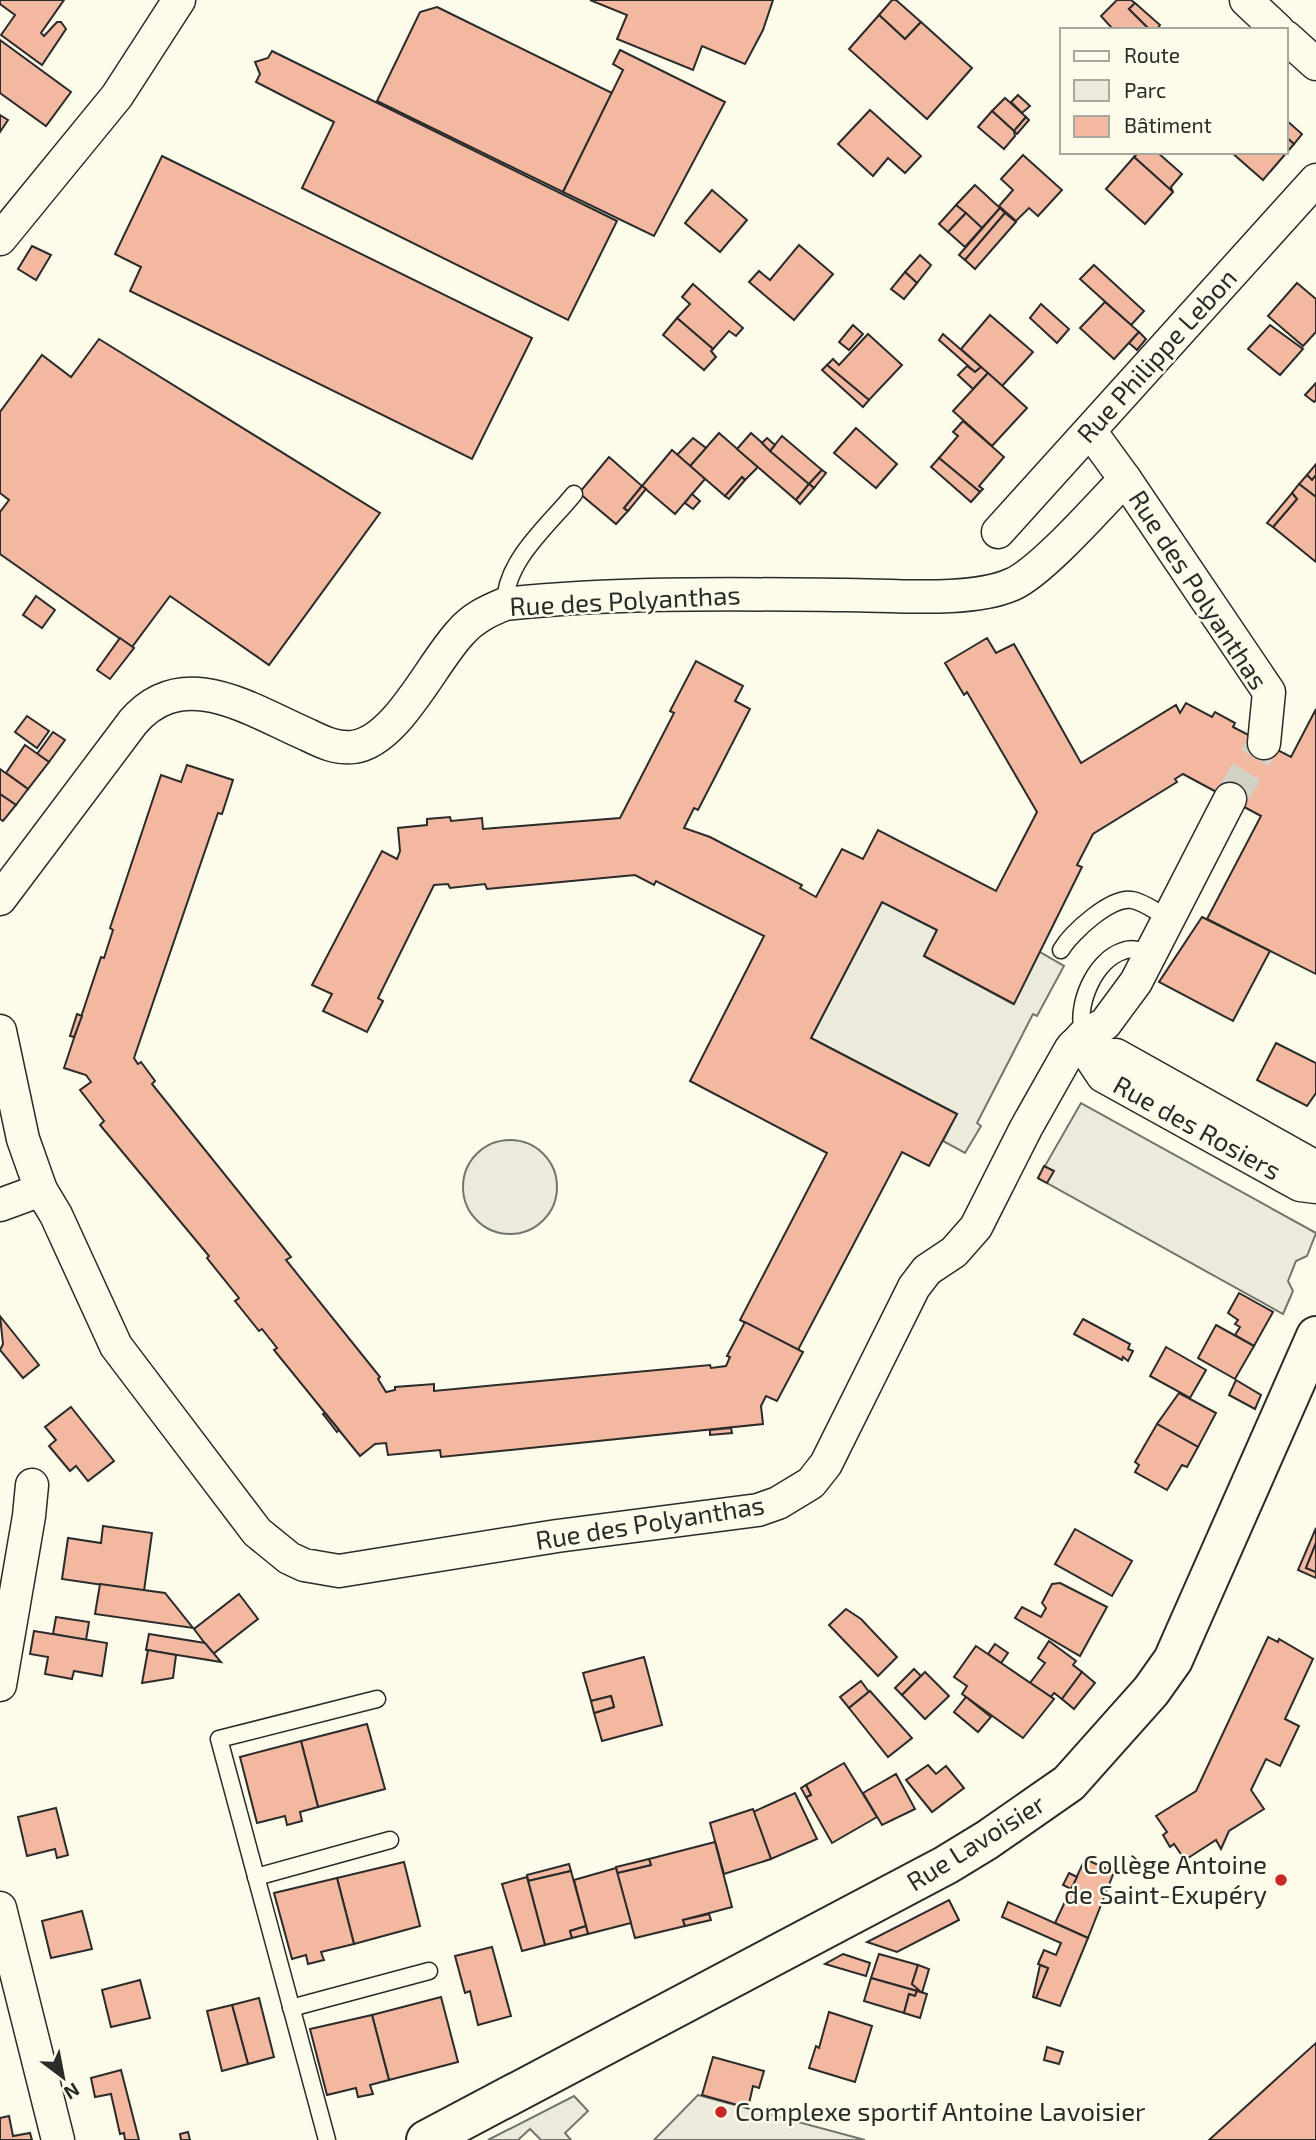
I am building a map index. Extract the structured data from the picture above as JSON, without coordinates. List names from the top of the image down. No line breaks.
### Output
{"streets":{"street":["Rue Philippe Lebon","Rue des Polyanthas","Rue des Rosiers","Rue Lavoisier"]},"crossings":[["Rue Philippe Lebon","Rue des Polyanthas"],["Rue des Polyanthas","Rue des Rosiers"]],"places":["Collège Antoine de Saint-Exupéry","Complexe sportif Antoine Lavoisier"],"legend":["Route","Parc","Bâtiment"],"north":"bottom right"}
